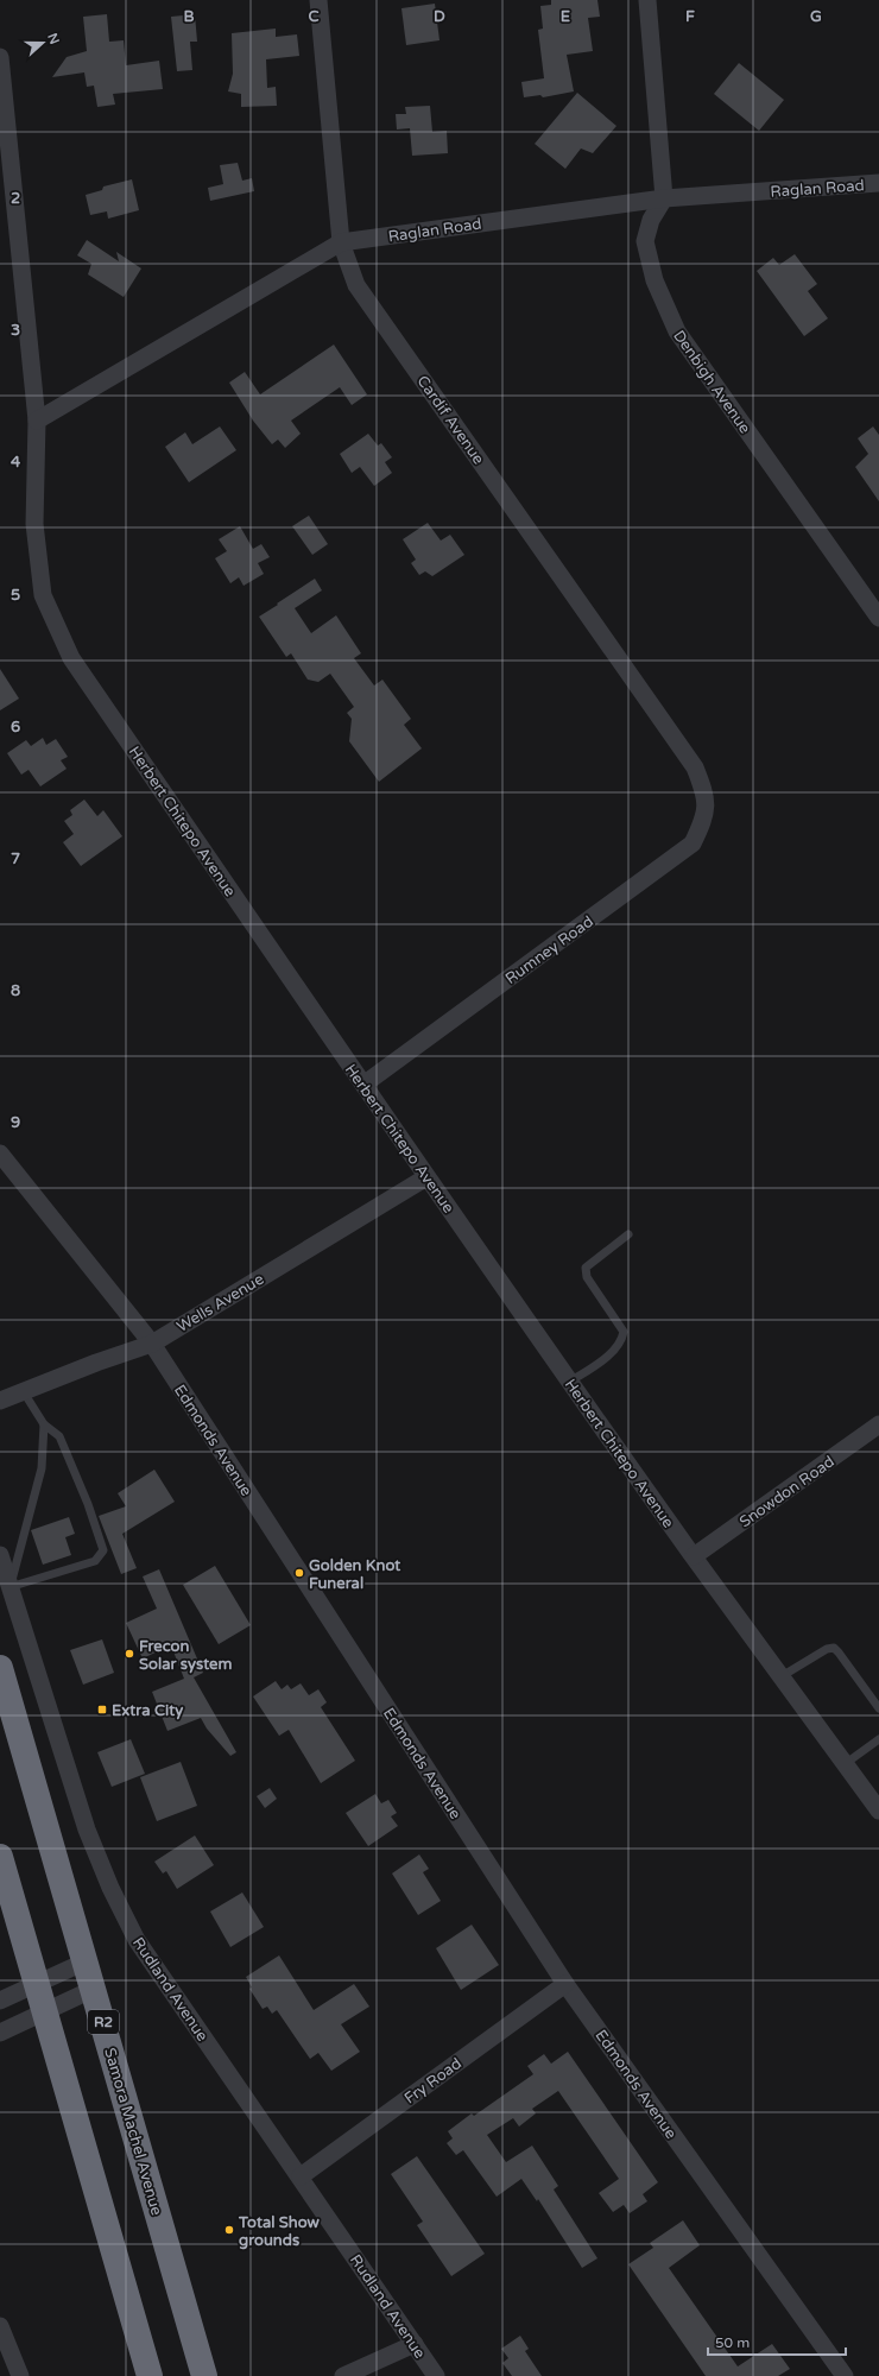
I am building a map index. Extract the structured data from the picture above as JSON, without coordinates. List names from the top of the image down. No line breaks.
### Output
{"streets":{"highway":["R2","Samora Machel Avenue"],"street":["Raglan Road","Denbigh Avenue","Cardif Avenue","Herbert Chitepo Avenue","Rumney Road","Wells Avenue","Edmonds Avenue","Snowdon Road","Rudland Avenue","Fry Road"]},"crossings":[["Raglan Road","Denbigh Avenue"],["Raglan Road","Cardif Avenue"],["Raglan Road","Herbert Chitepo Avenue"],["Cardif Avenue","Rumney Road"],["Herbert Chitepo Avenue","Rumney Road"],["Herbert Chitepo Avenue","Wells Avenue"],["Herbert Chitepo Avenue","Snowdon Road"],["Wells Avenue","Edmonds Avenue"],["Edmonds Avenue","Fry Road"],["Rudland Avenue","Fry Road"]],"places":{"other":["Golden Knot Funeral","Frecon Solar system","Total Show grounds"],"transit":["Extra City"]},"scale_bar":"50 m","north":"right","grid":{"columns":["B","C","D","E","F","G"],"rows":["2","3","4","5","6","7","8","9"]}}
